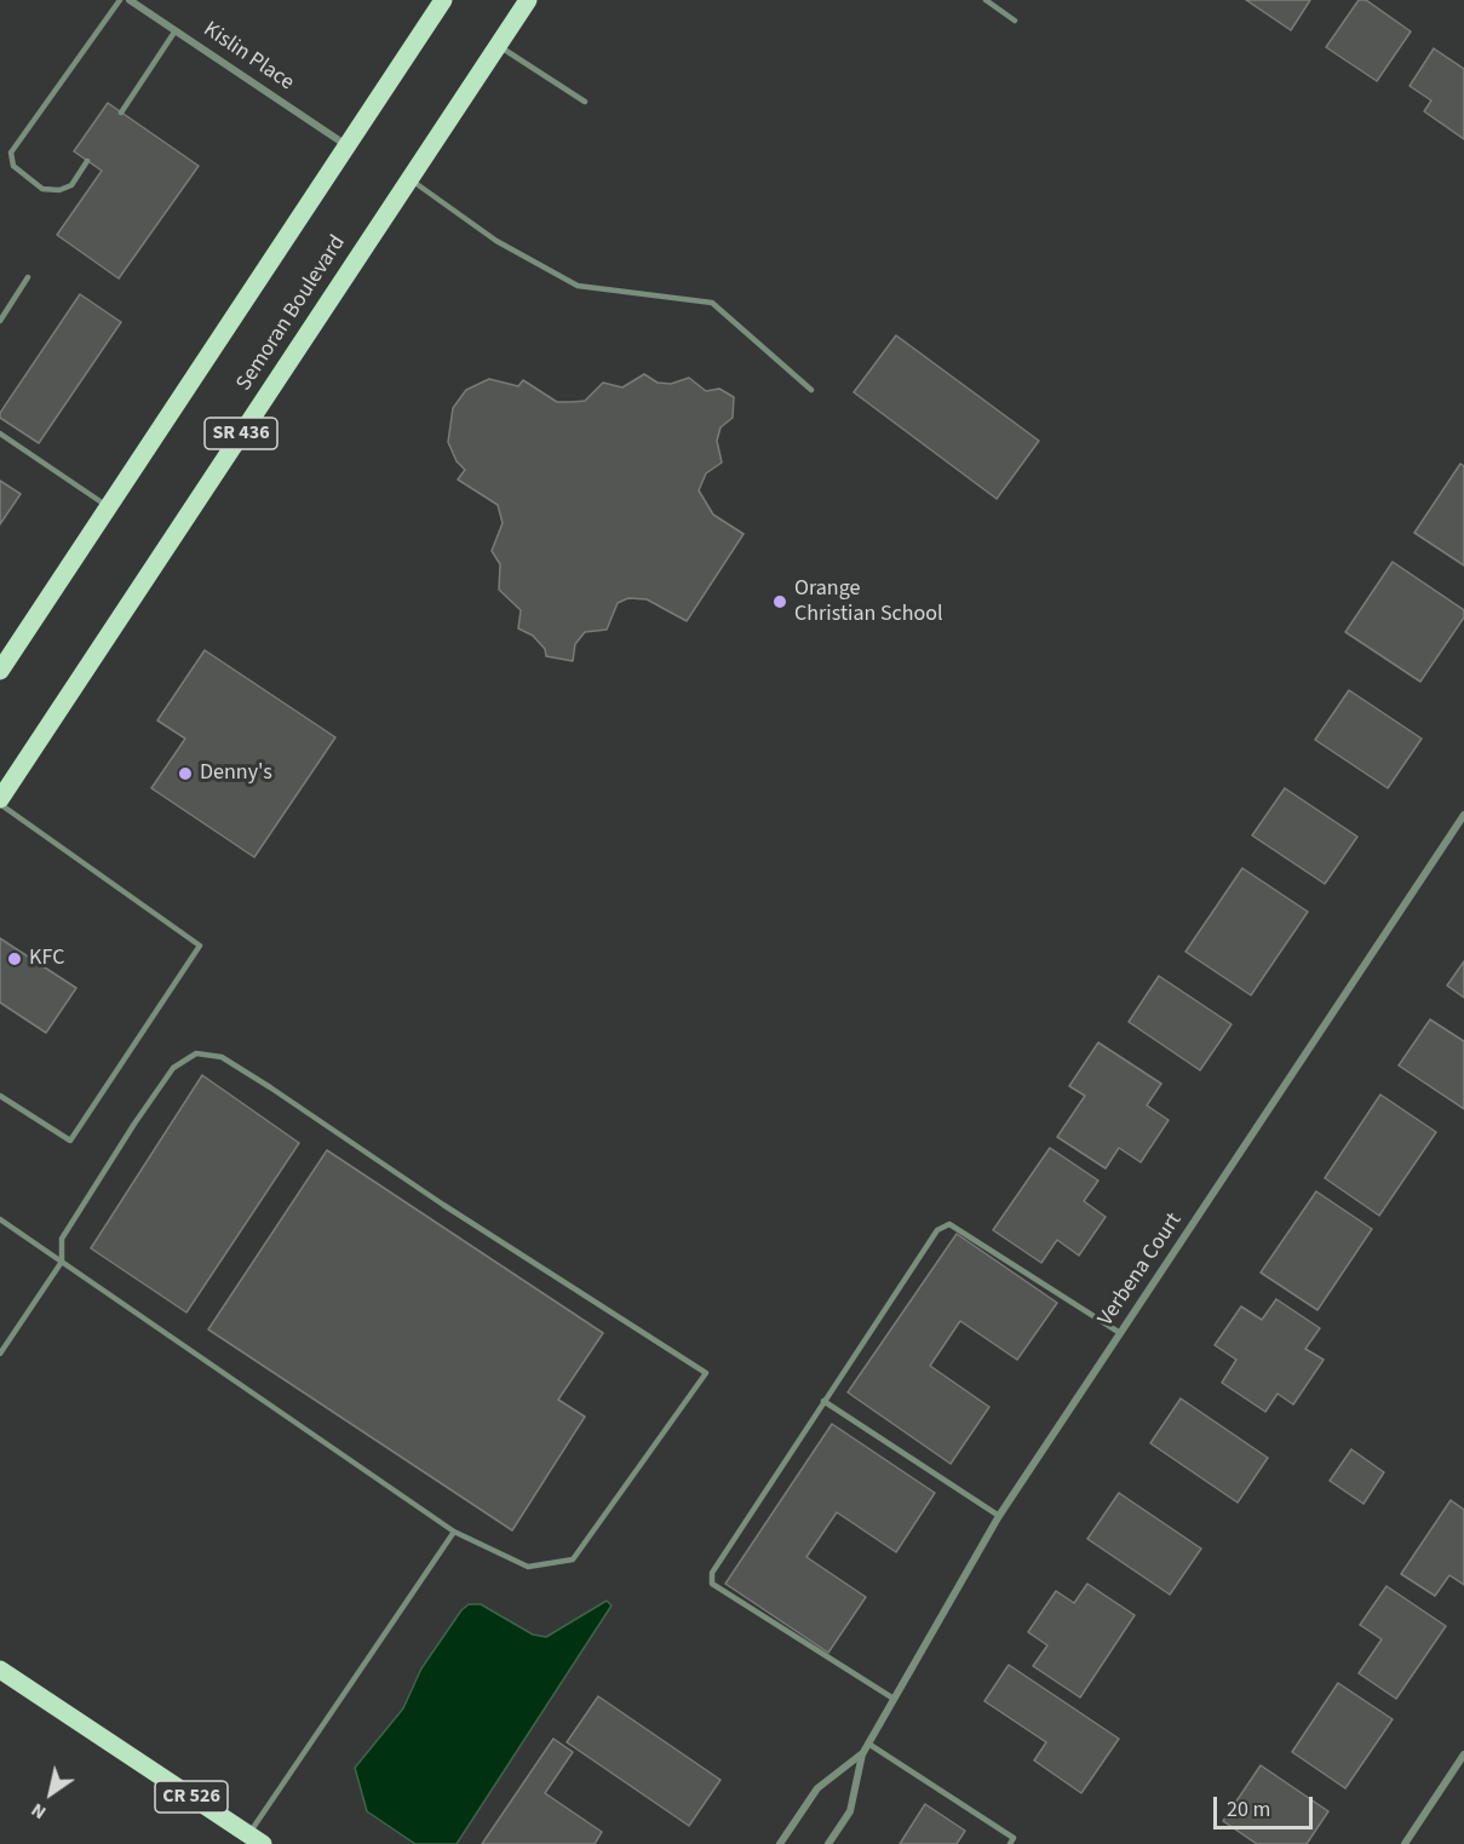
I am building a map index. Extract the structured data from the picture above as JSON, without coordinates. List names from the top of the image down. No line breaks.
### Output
{"streets":{"main road":["Semoran Boulevard","SR 436","CR 526"],"street":["Kislin Place","Verbena Court"]},"crossings":[["Kislin Place","SR 436"]],"places":["Orange Christian School","Denny's","KFC"],"scale_bar":"20 m","north":"bottom left"}
